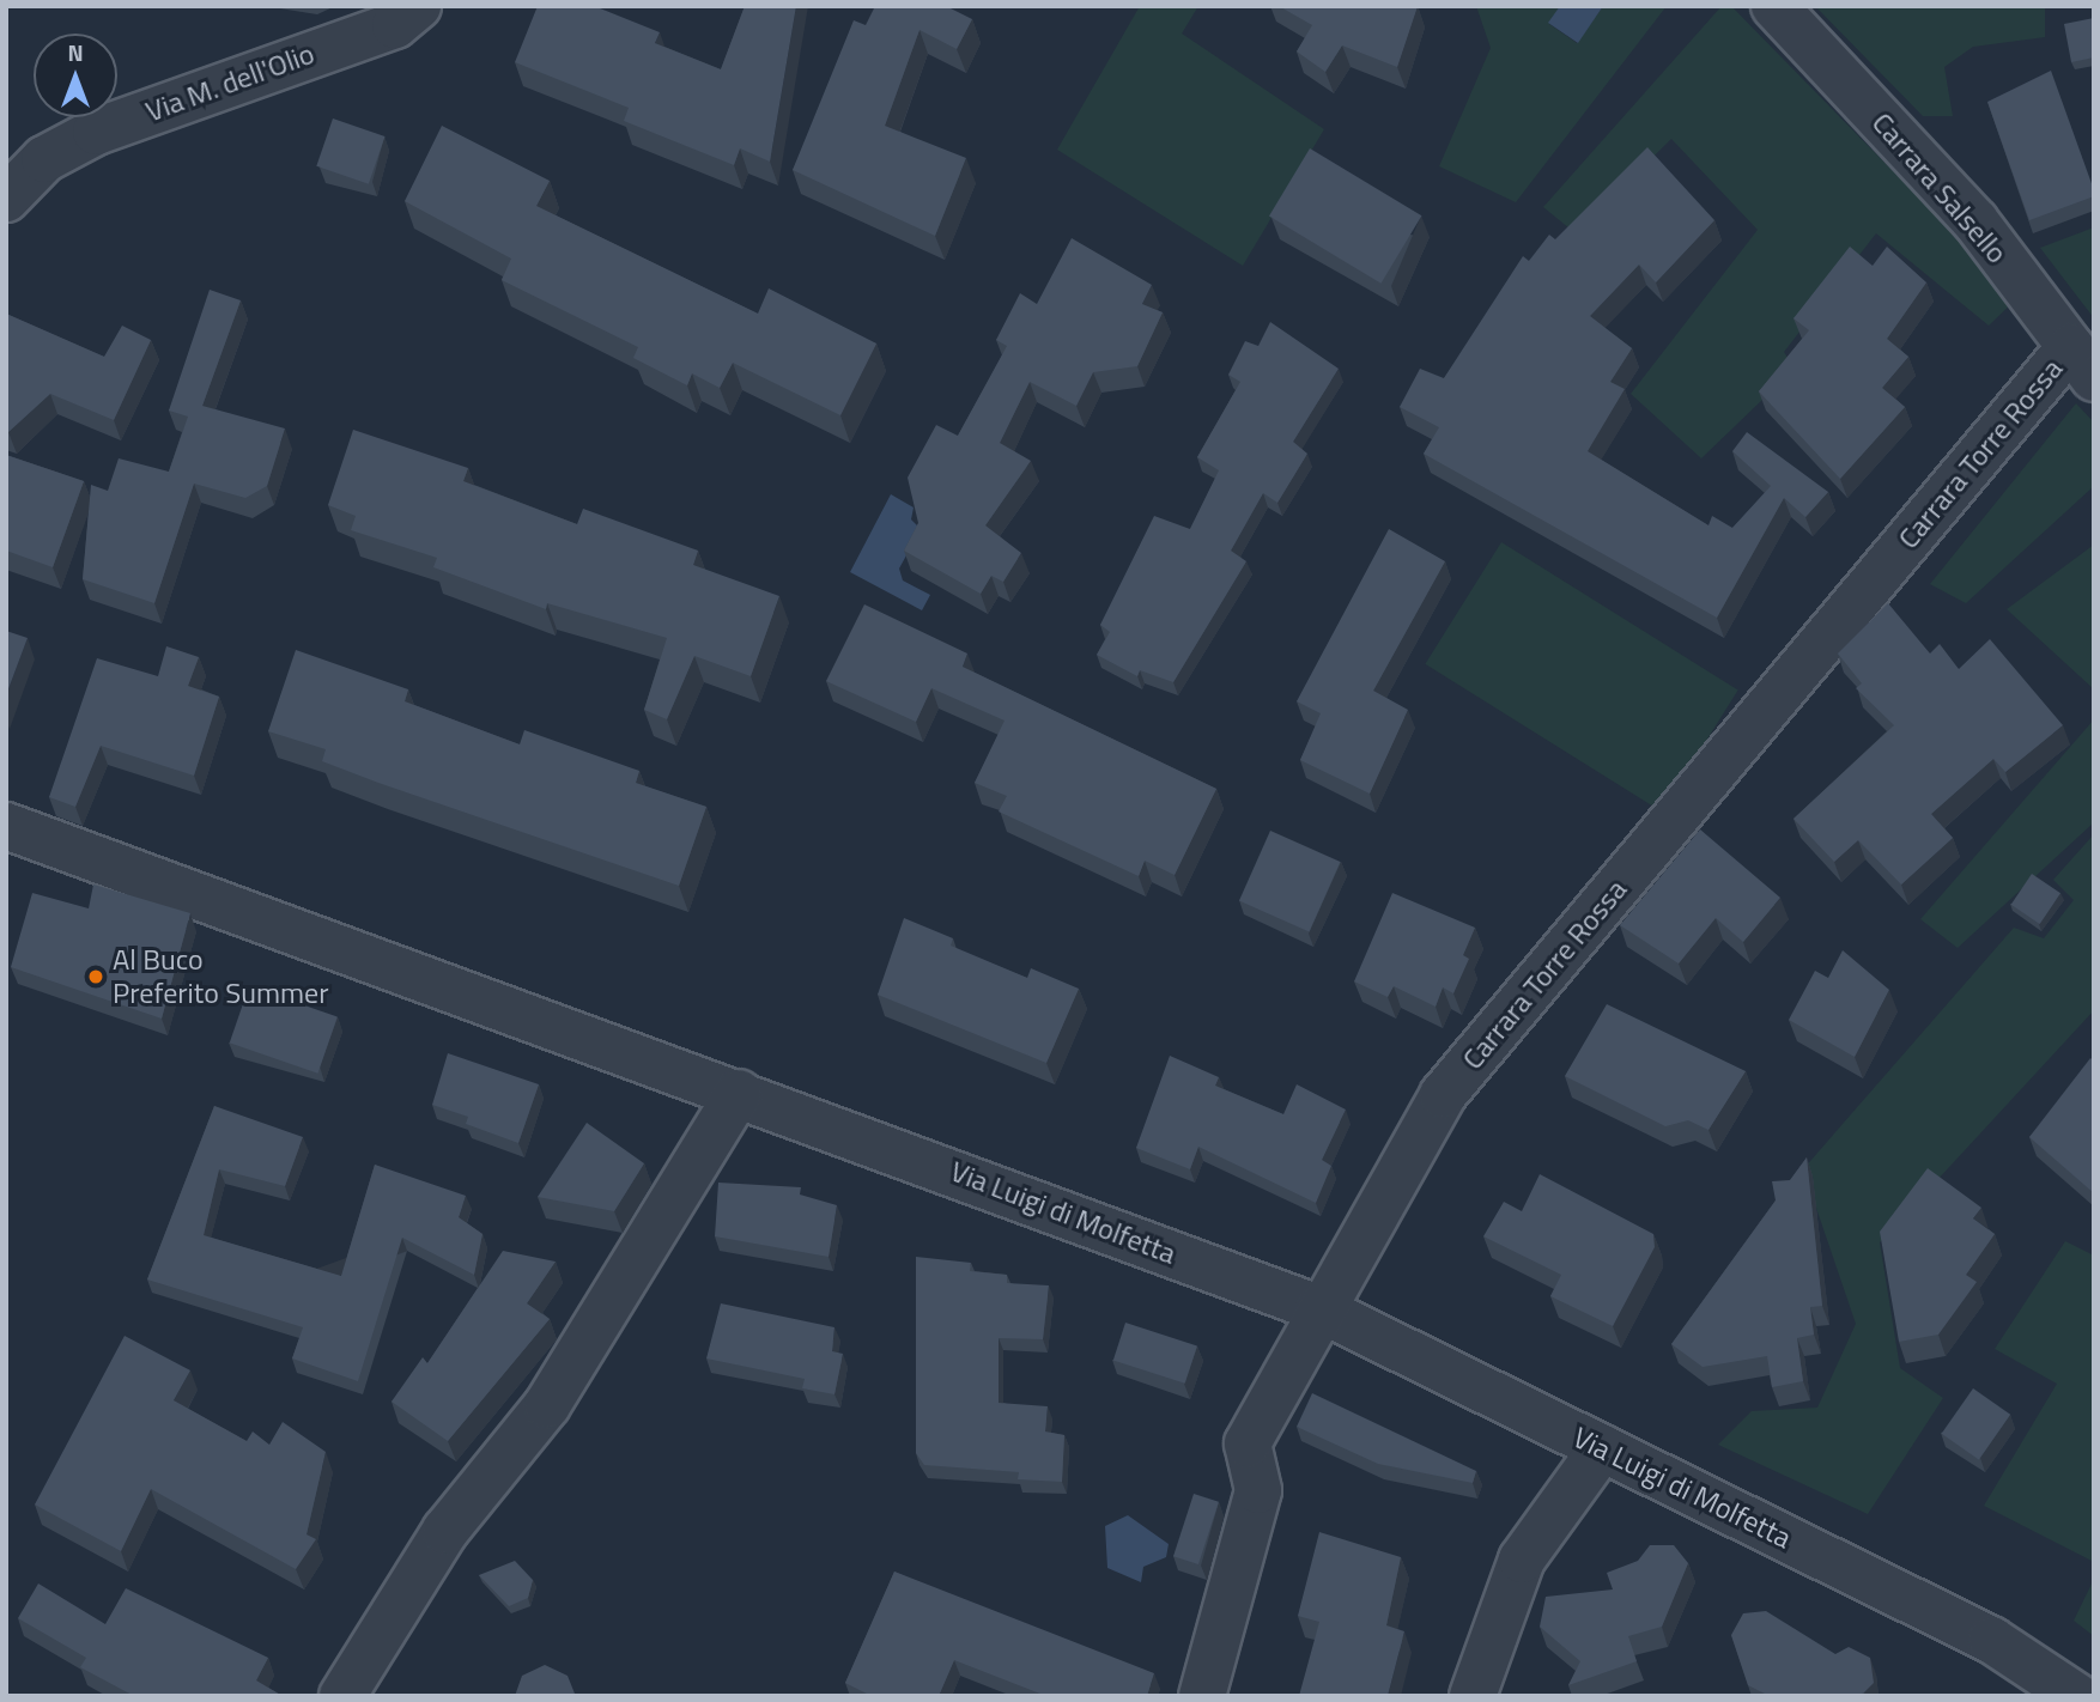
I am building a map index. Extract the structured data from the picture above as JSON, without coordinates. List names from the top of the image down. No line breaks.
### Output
{"streets":{"street":["Via M. dell'Olio","Carrara Salsello","Carrara Torre Rossa","Via Luigi di Molfetta"]},"crossings":[["Carrara Salsello","Carrara Torre Rossa"],["Carrara Torre Rossa","Via Luigi di Molfetta"]],"places":["Al Buco Preferito Summer"],"north":"top"}
